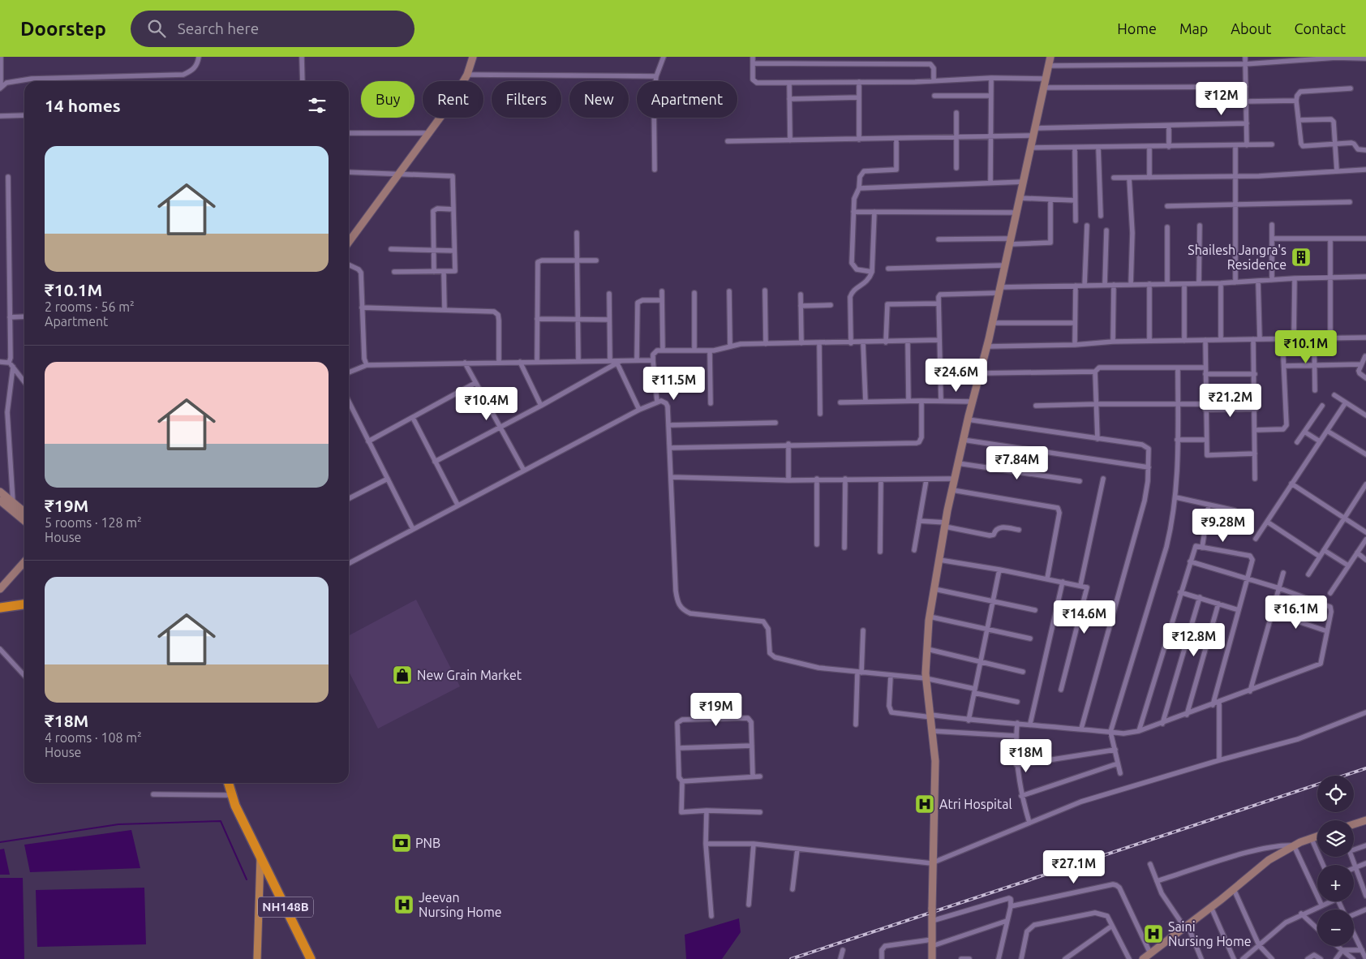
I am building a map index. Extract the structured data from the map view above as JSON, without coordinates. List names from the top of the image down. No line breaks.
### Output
{"streets":{"highway":["NH148B"]},"places":{"building":["Shailesh Jangra's Residence"],"shop":["New Grain Market"],"hospital":["Atri Hospital","Jeevan Nursing Home","Saini Nursing Home"],"bank":["PNB"]},"page":{"header":"Doorstep","search":"Search here","nav":["Home","Map","About","Contact"],"chip":["Buy","Rent","Filters","New","Apartment"],"heading":"14 homes","price":["₹12M","₹10.1M","₹24.6M","₹11.5M","₹21.2M","₹10.4M","₹7.84M","₹9.28M","₹16.1M","₹14.6M","₹12.8M","₹19M","₹18M","₹27.1M"],"list":[{"name":"₹10.1M","note":"2 rooms · 56 m² · Apartment"},{"name":"₹19M","note":"5 rooms · 128 m² · House"},{"name":"₹18M","note":"4 rooms · 108 m² · House"}],"map_buttons":["+","−"]}}
